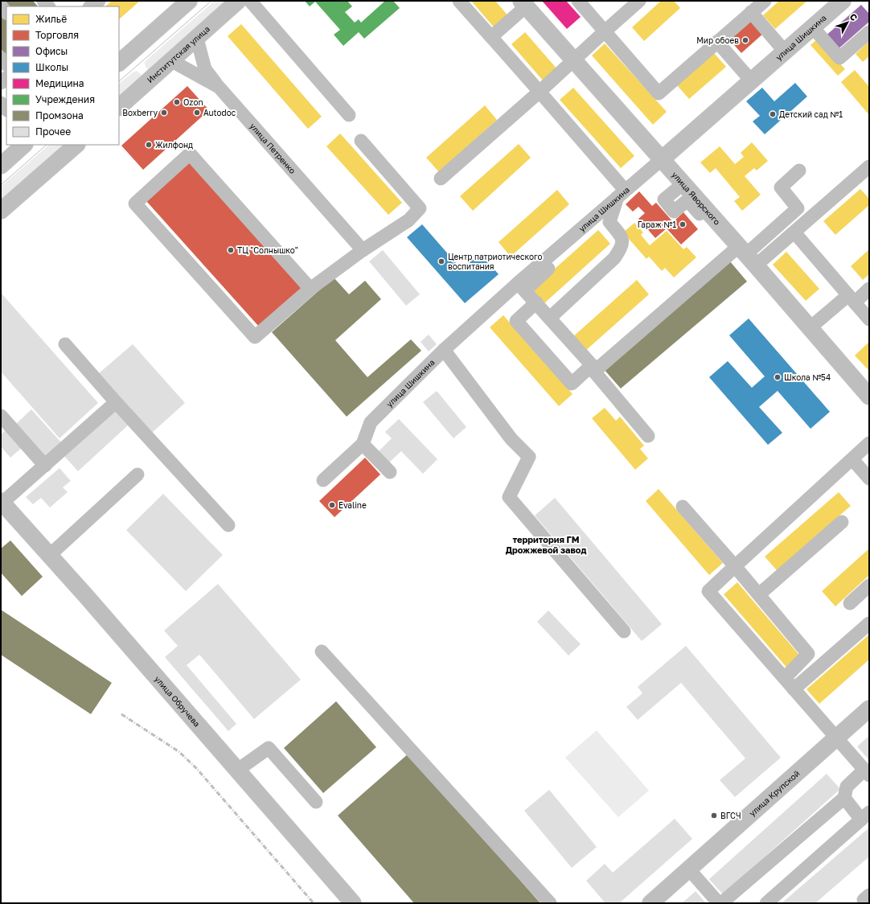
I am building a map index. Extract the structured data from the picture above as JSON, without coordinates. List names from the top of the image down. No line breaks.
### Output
{"streets":{"main road":["улица Шишкина","Институтская улица","улица Яворского","улица Обручева","улица Крупской"],"street":["улица Петренко"]},"crossings":[["улица Шишкина","улица Яворского"],["Институтская улица","улица Петренко"]],"districts":["территория ГМ Дрожжевой завод"],"places":["Мир обоев","Ozon","Boxberry","Autodoc","Детский сад №1","Жилфонд","Гараж №1","ТЦ \"Солнышко\"","Центр патриотического воспитания","Школа №54","Evaline","ВГСЧ"],"legend":["Жильё","Торговля","Офисы","Школы","Медицина","Учреждения","Промзона","Прочее"],"north":"top right"}
